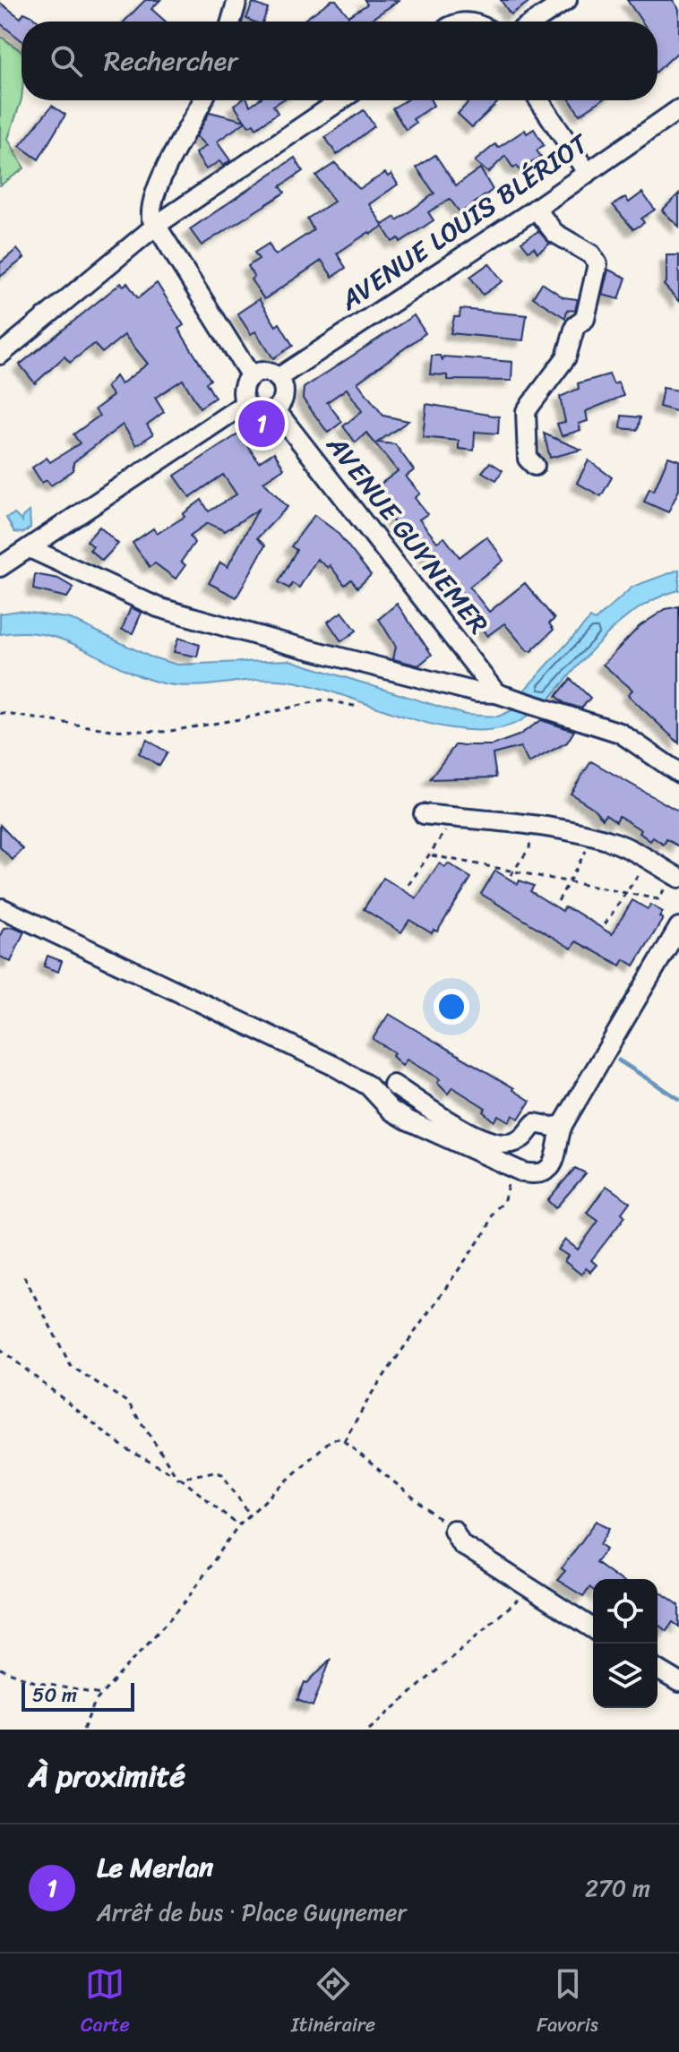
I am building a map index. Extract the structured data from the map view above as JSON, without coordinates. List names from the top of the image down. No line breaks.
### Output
{"streets":{"street":["AVENUE LOUIS BLÉRIOT","AVENUE GUYNEMER"]},"crossings":[["AVENUE LOUIS BLÉRIOT","AVENUE GUYNEMER"]],"scale_bar":"50 m","page":{"search":"Rechercher","pins":"1","scale":"50 m","heading":"À proximité","list":[{"mark":"1","name":"Le Merlan","note":"Arrêt de bus · Place Guynemer","value":"270 m"}],"nav":["Carte","Itinéraire","Favoris"]}}
